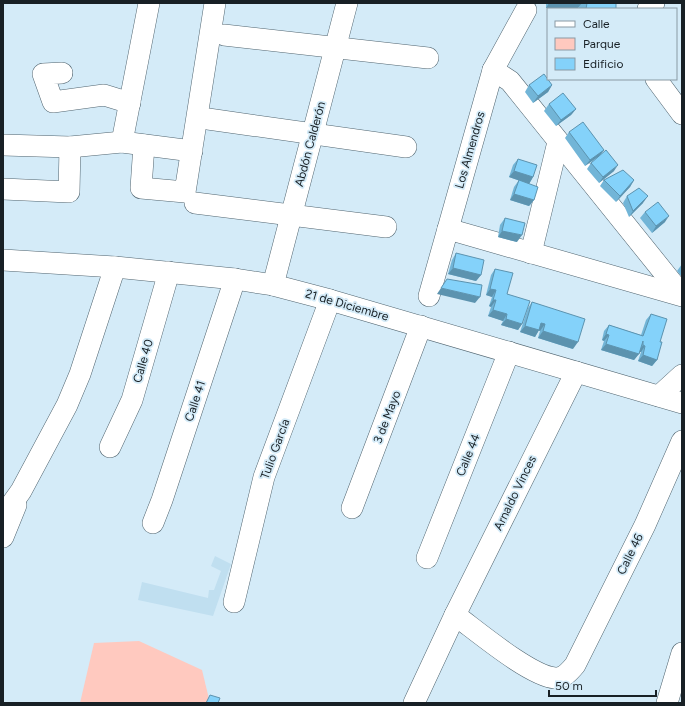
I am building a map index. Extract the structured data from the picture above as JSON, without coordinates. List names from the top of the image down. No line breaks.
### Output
{"streets":{"street":["Abdón Calderón","Los Almendros","21 de Diciembre","Calle 40","Calle 41","3 de Mayo","Tulio García","Calle 44","Arnaldo Vinces","Calle 46"]},"crossings":[["Abdón Calderón","21 de Diciembre"],["21 de Diciembre","Calle 40"],["21 de Diciembre","Calle 41"],["21 de Diciembre","3 de Mayo"],["21 de Diciembre","Tulio García"],["21 de Diciembre","Calle 44"],["21 de Diciembre","Arnaldo Vinces"],["Arnaldo Vinces","Calle 46"]],"legend":["Calle","Parque","Edificio"],"scale_bar":"50 m"}
